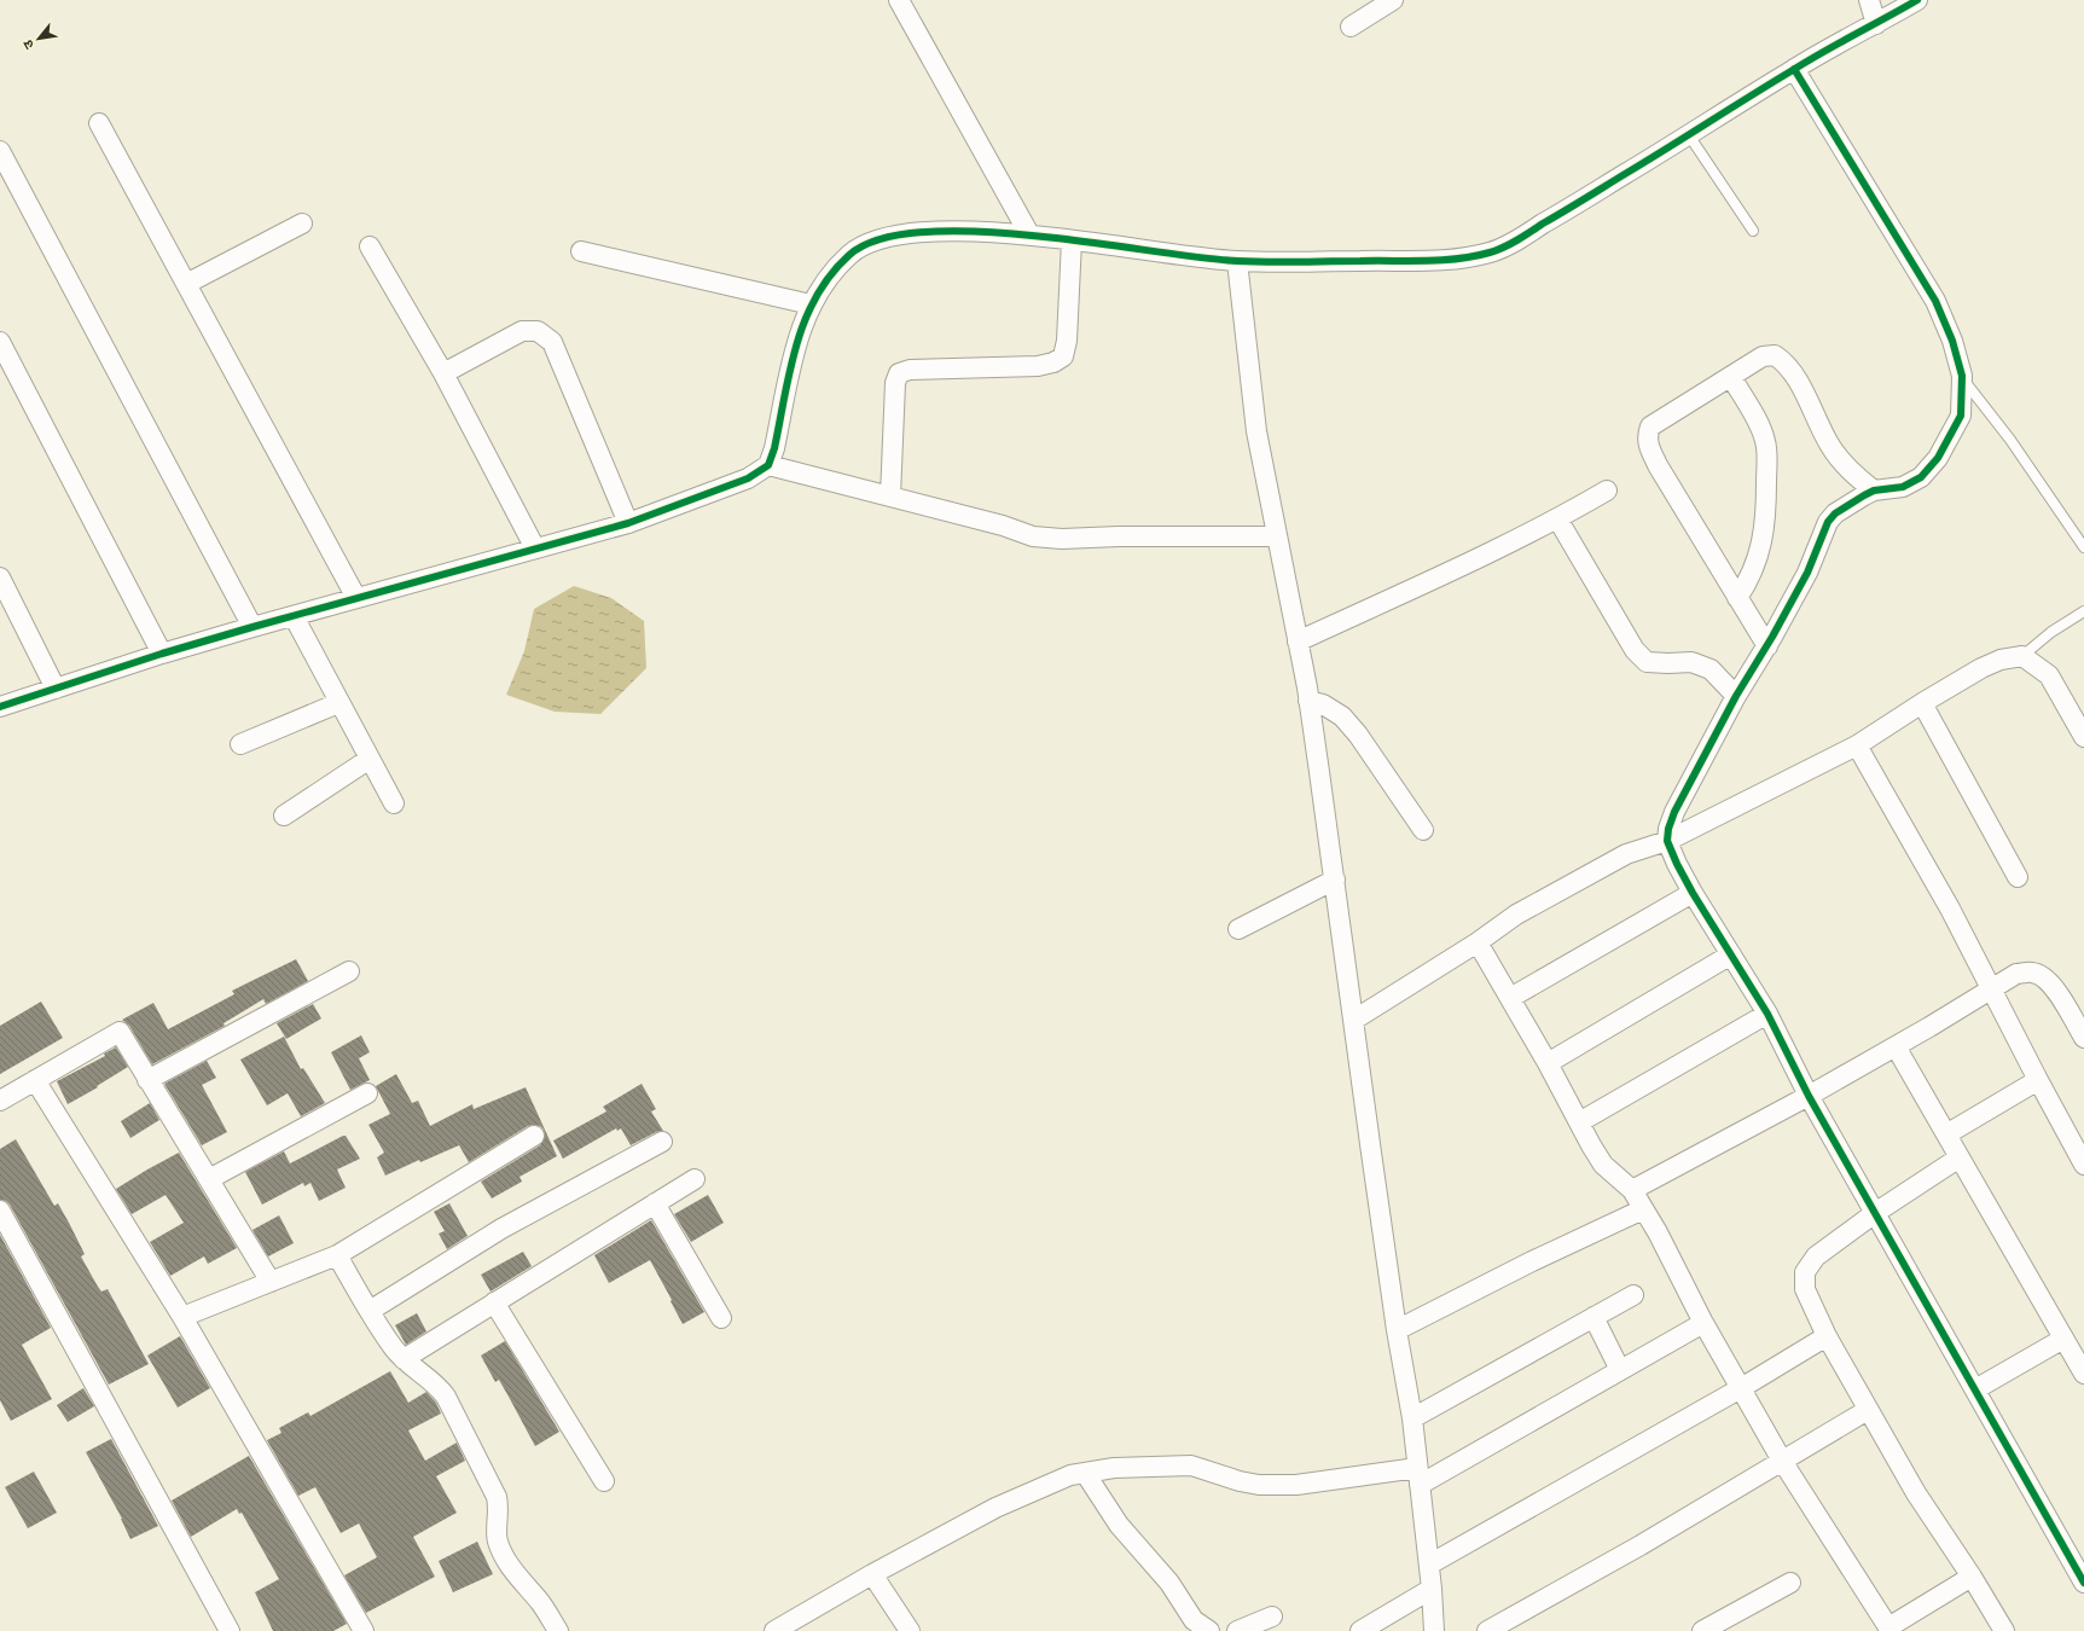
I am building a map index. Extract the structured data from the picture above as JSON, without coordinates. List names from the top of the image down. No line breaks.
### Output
{"north":"bottom left"}
